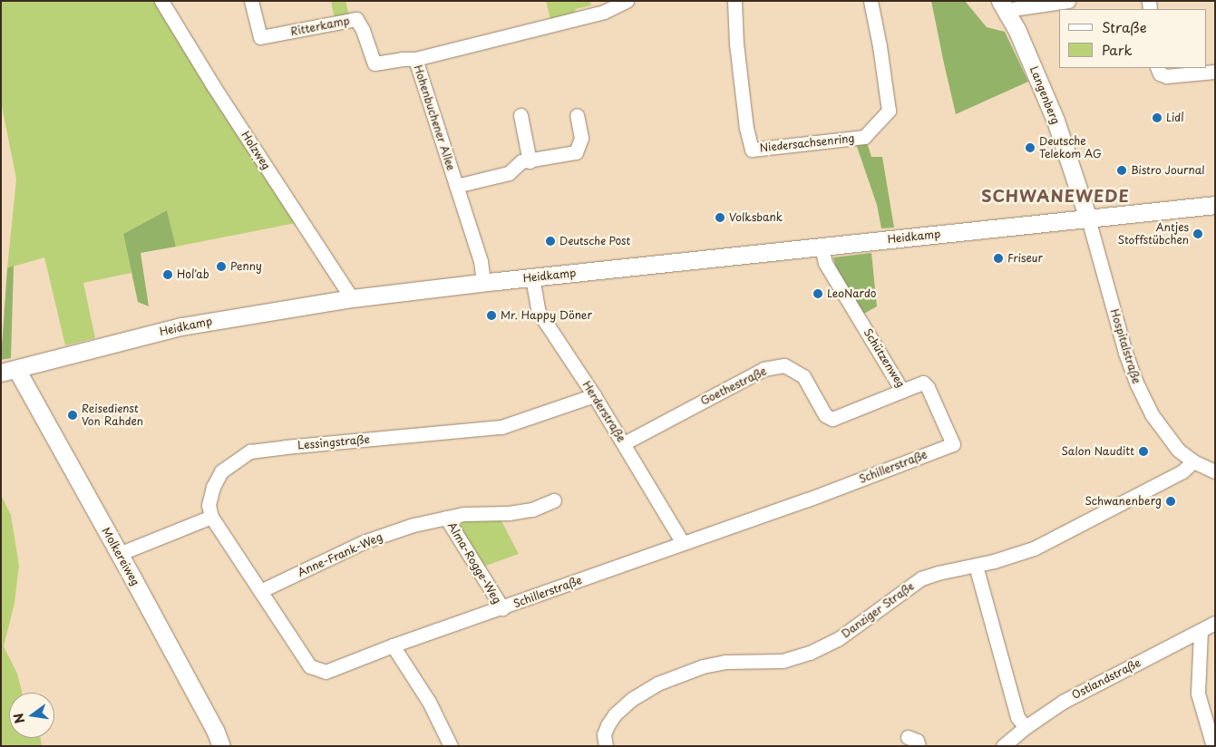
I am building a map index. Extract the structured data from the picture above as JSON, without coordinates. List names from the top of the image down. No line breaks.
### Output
{"streets":{"main road":["Langenberg","Heidkamp","Molkereiweg"],"street":["Ritterkamp","Hohenbuchener Allee","Niedersachsenring","Holzweg","Hospitalstraße","Schützenweg","Goethestraße","Herderstraße","Lessingstraße","Schillerstraße","Anne-Frank-Weg","Alma-Rogge-Weg","Danziger Straße","Ostlandstraße"]},"crossings":[["Ritterkamp","Hohenbuchener Allee"],["Langenberg","Heidkamp"],["Langenberg","Hospitalstraße"],["Hohenbuchener Allee","Heidkamp"],["Holzweg","Heidkamp"],["Heidkamp","Hospitalstraße"],["Heidkamp","Schützenweg"],["Heidkamp","Herderstraße"],["Heidkamp","Molkereiweg"],["Hospitalstraße","Danziger Straße"],["Schützenweg","Goethestraße"],["Schützenweg","Schillerstraße"],["Goethestraße","Herderstraße"],["Herderstraße","Lessingstraße"],["Herderstraße","Schillerstraße"],["Lessingstraße","Schillerstraße"],["Schillerstraße","Anne-Frank-Weg"],["Schillerstraße","Alma-Rogge-Weg"],["Anne-Frank-Weg","Alma-Rogge-Weg"]],"districts":["SCHWANEWEDE"],"places":["Lidl","Deutsche Telekom AG","Bistro Journal","Volksbank","Antjes Stoffstübchen","Deutsche Post","Friseur","Penny","Hol'ab","LeoNardo","Mr. Happy Döner","Reisedienst Von Rahden","Salon Nauditt","Schwanenberg"],"legend":["Straße","Park"],"north":"left"}
